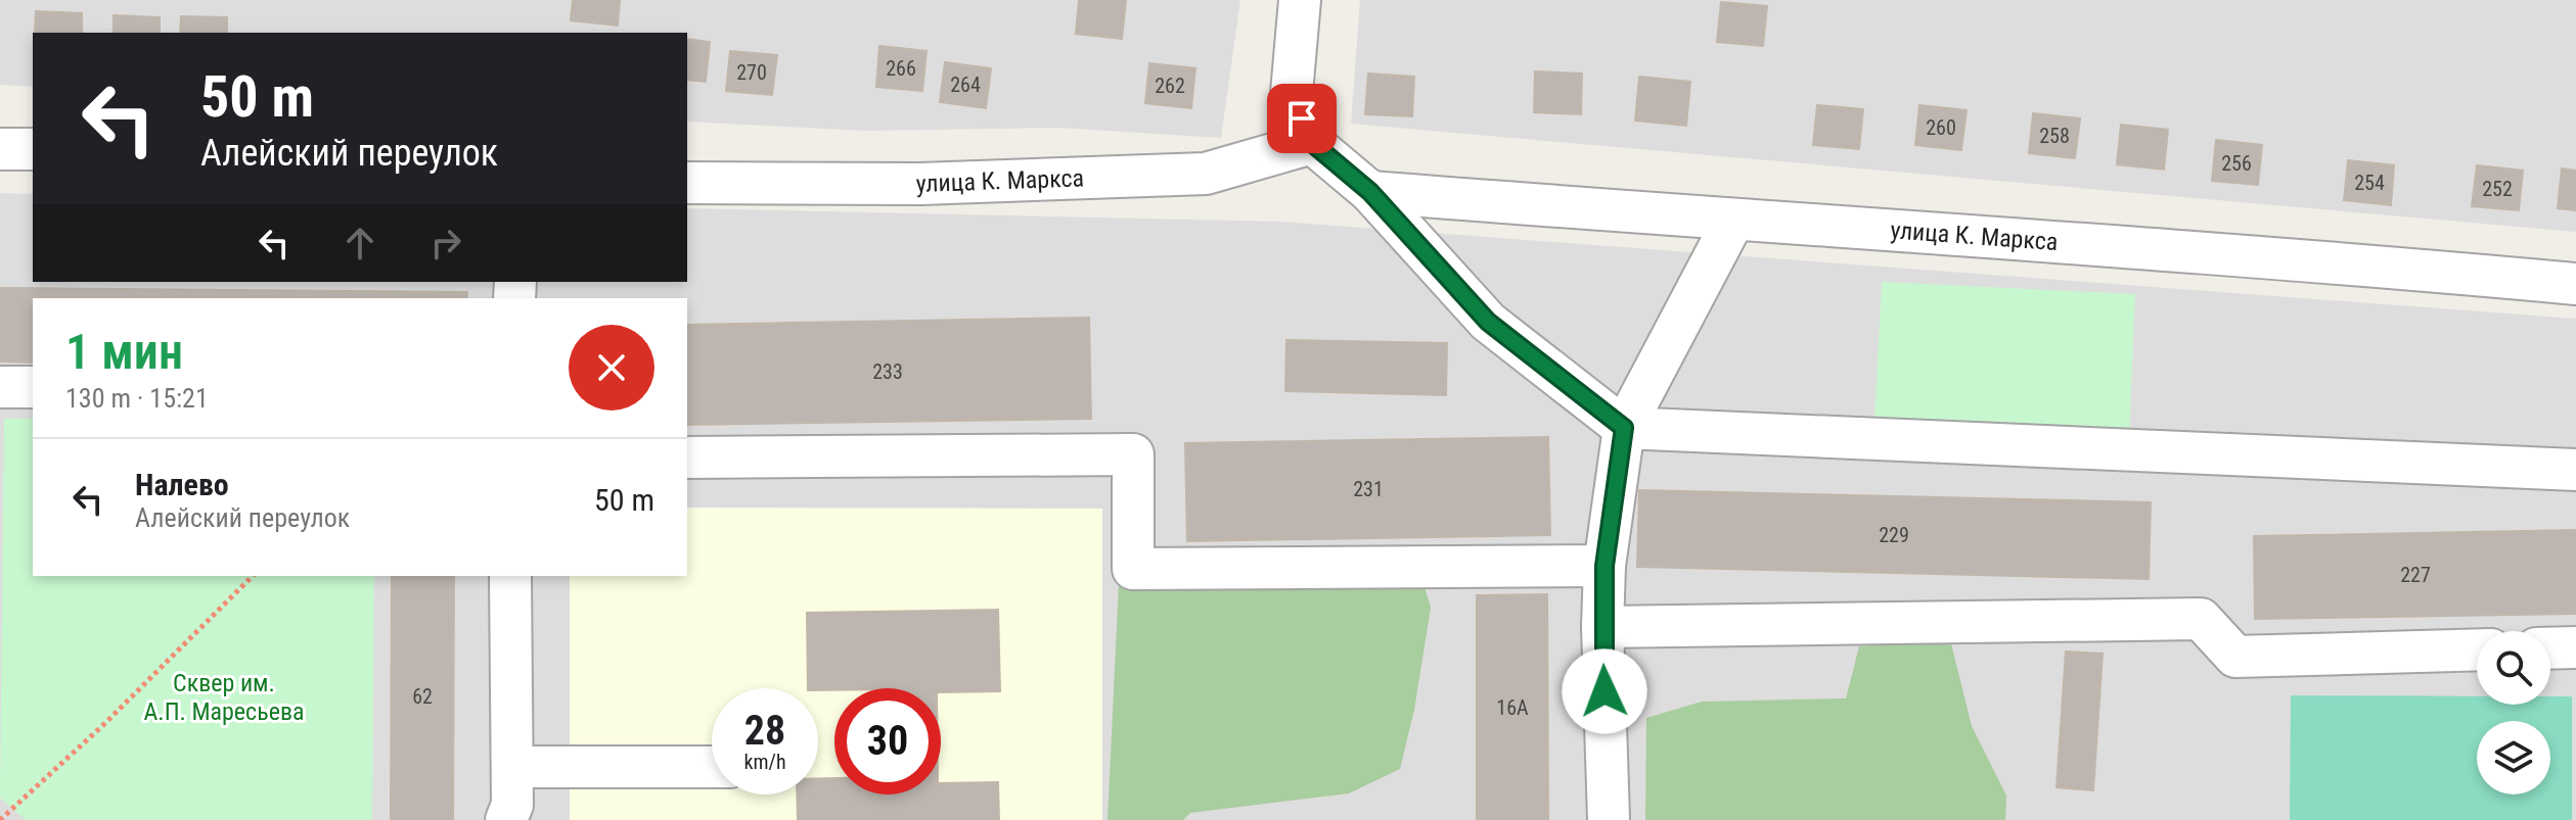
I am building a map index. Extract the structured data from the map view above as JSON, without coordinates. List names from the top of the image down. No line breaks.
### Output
{"streets":{"street":["улица К. Маркса"]},"parks":["Сквер им. А.П. Маресьева"],"house_numbers":["266","270","264","262","260","258","256","254","252","233","231","229","227","62","16А"],"page":{"turn":["50 m","Алейский переулок"],"heading":["1 мин","130 m · 15:21"],"list":[{"name":"Налево","note":"Алейский переулок","value":"50 m"}],"speed":"28 km/h","limit":"30"}}
